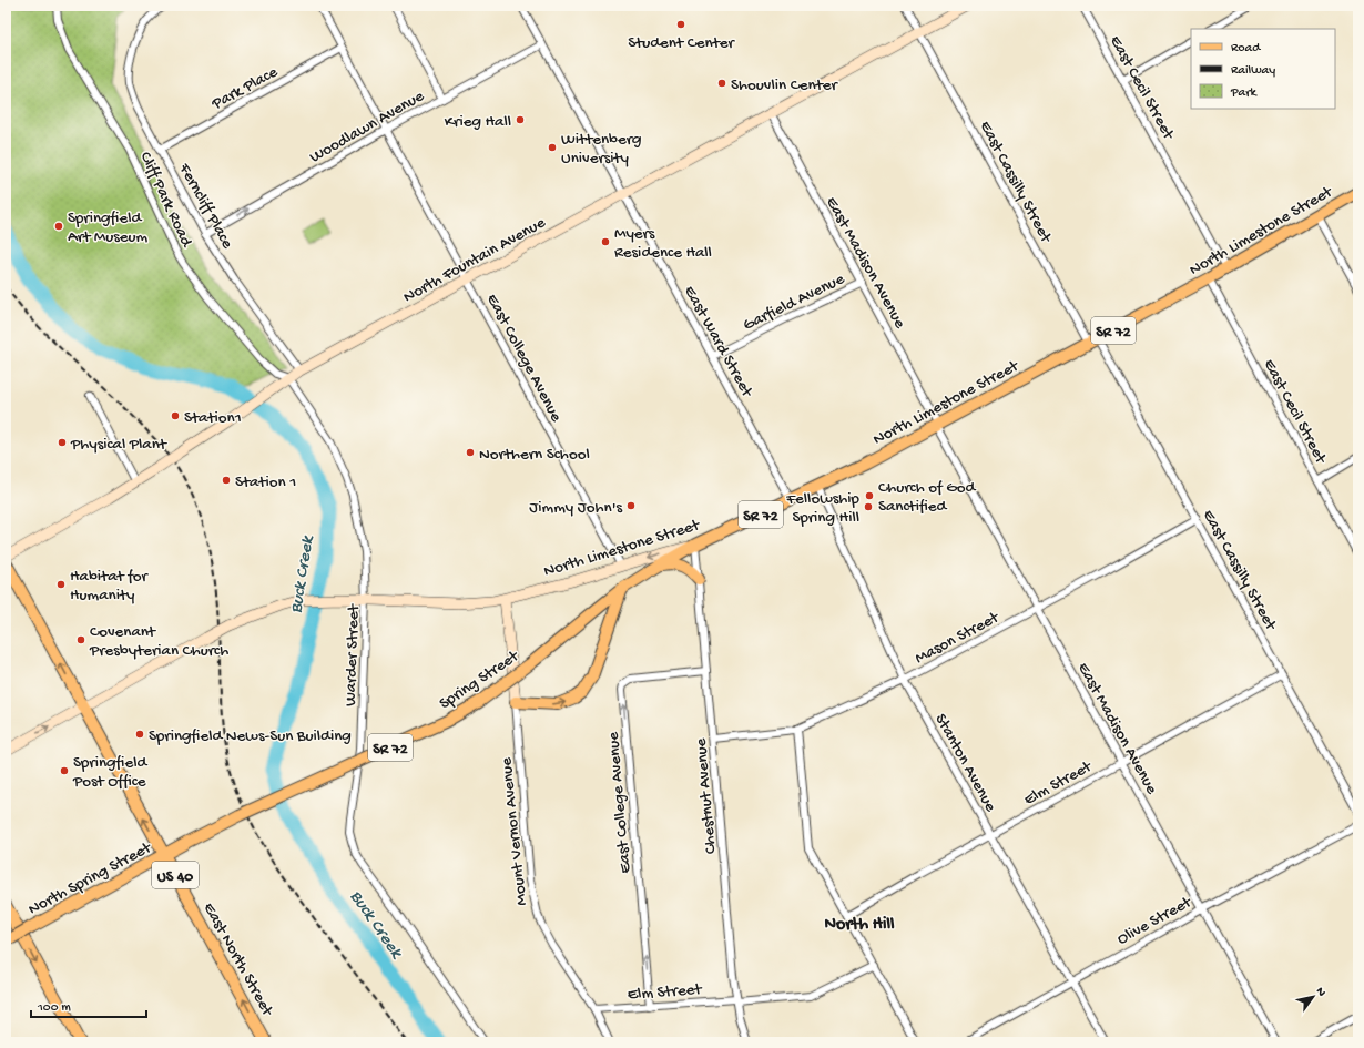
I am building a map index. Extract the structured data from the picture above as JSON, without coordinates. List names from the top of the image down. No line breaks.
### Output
{"streets":{"main road":["North Limestone Street","SR 72","Spring Street","US 40","North Spring Street","East North Street"],"street":["Park Place","East Cecil Street","Woodlawn Avenue","East Cassilly Street","Cliff Park Road","Ferncliff Place","North Fountain Avenue","East Madison Avenue","Garfield Avenue","East Ward Street","East College Avenue","Mason Street","Warder Street","Stanton Avenue","Elm Street","Chestnut Avenue","Mount Vernon Avenue","Olive Street"]},"crossings":[["Park Place","Ferncliff Place"],["Park Place","East College Avenue"],["East Cecil Street","North Limestone Street"],["Woodlawn Avenue","Ferncliff Place"],["Woodlawn Avenue","East Ward Street"],["Woodlawn Avenue","East College Avenue"],["East Cassilly Street","North Limestone Street"],["East Cassilly Street","North Fountain Avenue"],["East Cassilly Street","Mason Street"],["East Cassilly Street","Elm Street"],["Cliff Park Road","North Fountain Avenue"],["Cliff Park Road","Warder Street"],["Ferncliff Place","North Fountain Avenue"],["North Limestone Street","East Madison Avenue"],["North Limestone Street","East Ward Street"],["North Limestone Street","East College Avenue"],["North Limestone Street","Warder Street"],["North Limestone Street","Spring Street"],["North Limestone Street","Stanton Avenue"],["North Limestone Street","Chestnut Avenue"],["North Limestone Street","Mount Vernon Avenue"],["North Limestone Street","East North Street"],["North Fountain Avenue","East Madison Avenue"],["North Fountain Avenue","East Ward Street"],["North Fountain Avenue","East College Avenue"],["North Fountain Avenue","Warder Street"],["East Madison Avenue","Garfield Avenue"],["East Madison Avenue","Mason Street"],["East Madison Avenue","Elm Street"],["East Madison Avenue","Olive Street"],["Garfield Avenue","East Ward Street"],["East College Avenue","Elm Street"],["East College Avenue","Chestnut Avenue"],["Mason Street","Stanton Avenue"],["Mason Street","Chestnut Avenue"],["Spring Street","Chestnut Avenue"],["Spring Street","North Spring Street"],["Spring Street","East North Street"],["Stanton Avenue","Elm Street"],["Stanton Avenue","Olive Street"],["Elm Street","Chestnut Avenue"],["Elm Street","Mount Vernon Avenue"],["North Spring Street","East North Street"]],"one_way":["Woodlawn Avenue","East North Street"],"districts":["North Hill"],"water":["Buck Creek"],"places":["Student Center","Shouvlin Center","Krieg Hall","Wittenberg University","Springfield Art Museum","Myers Residence Hall","Station1","Physical Plant","Northern School","Station 1","Church of God Sanctified","Jimmy John's","Fellowship Spring Hill","Habitat for Humanity","Covenant Presbyterian Church","Springfield News-Sun Building","Springfield Post Office"],"legend":["Road","Railway","Park"],"scale_bar":"100 m","north":"top right"}
